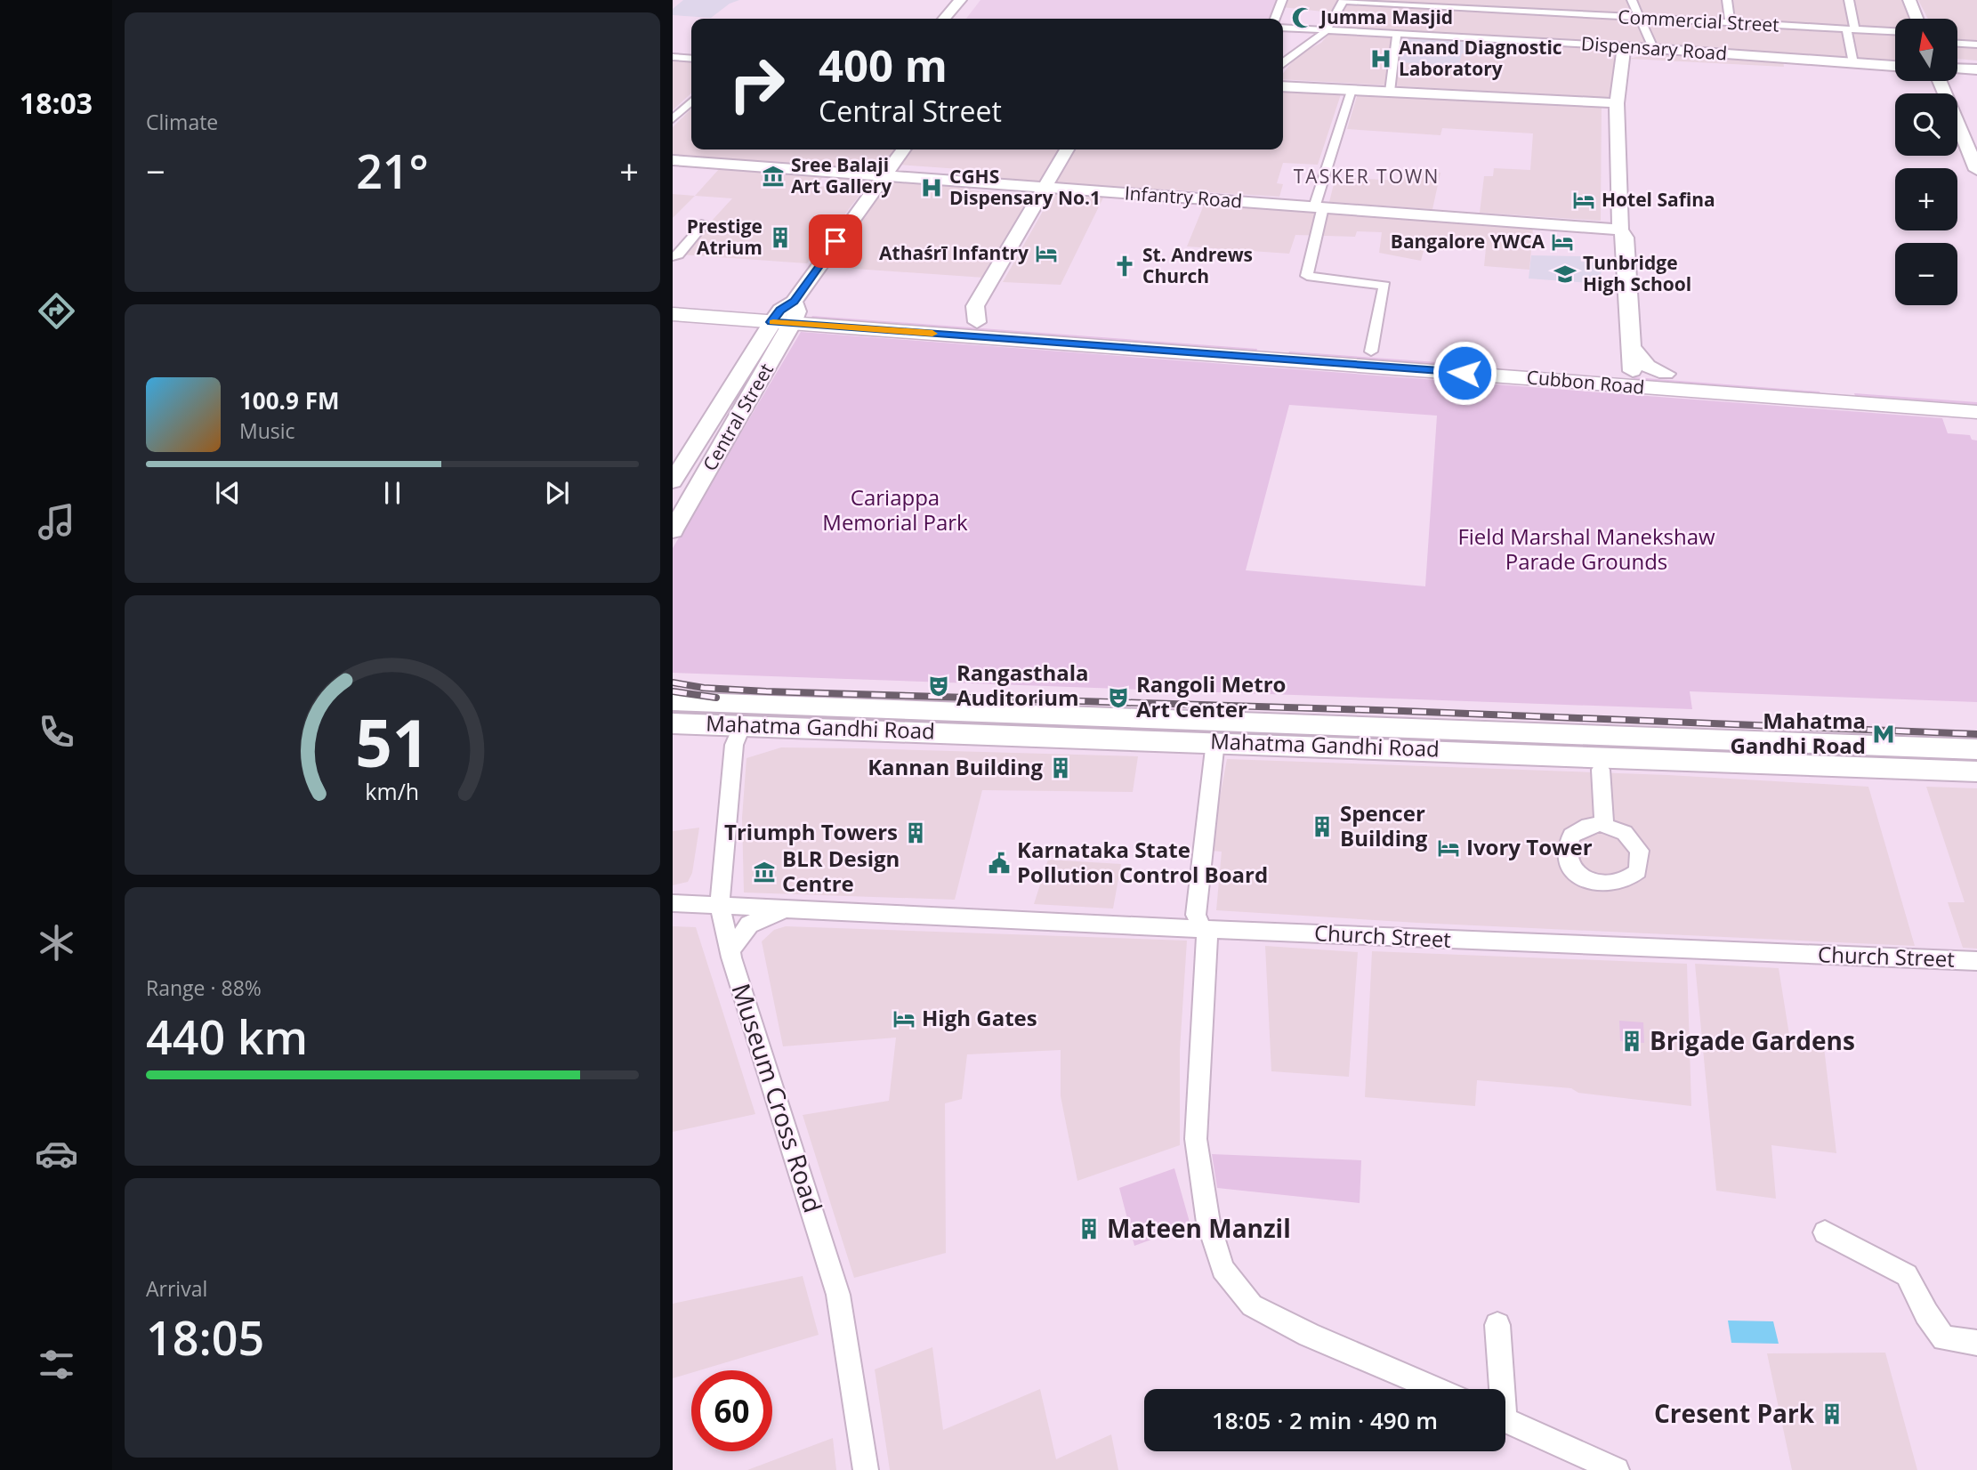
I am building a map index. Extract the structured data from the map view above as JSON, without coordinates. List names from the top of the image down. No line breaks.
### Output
{"streets":{"main road":["Cubbon Road"],"street":["Commercial Street","Dispensary Road","Infantry Road","Central Street","Mahatma Gandhi Road","Church Street","Museum Cross Road"]},"crossings":[["Infantry Road","Central Street"],["Cubbon Road","Central Street"],["Mahatma Gandhi Road","Museum Cross Road"],["Church Street","Museum Cross Road"]],"districts":["TASKER TOWN"],"parks":["Cariappa Memorial Park","Field Marshal Manekshaw Parade Grounds"],"places":{"mosque":["Jumma Masjid"],"hospital":["Anand Diagnostic Laboratory","CGHS Dispensary No.1"],"museum":["Sree Balaji Art Gallery","BLR Design Centre"],"hotel":["Hotel Safina","Bangalore YWCA","Athaśrī Infantry","Ivory Tower","High Gates"],"building":["Prestige Atrium","Kannan Building","Spencer Building","Triumph Towers","Brigade Gardens","Mateen Manzil","Cresent Park"],"church":["St. Andrews Church"],"school or university":["Tunbridge High School"],"theatre":["Rangasthala Auditorium","Rangoli Metro Art Center"],"metro station":["Mahatma Gandhi Road"],"public building":["Karnataka State Pollution Control Board"]},"north":"top","page":{"tabs":"18:03","tile":["Climate",["Range · 88%","440 km"],["Arrival","18:05"]],"map_buttons":["+","−"],"turn":["400 m","Central Street"],"heat":["−","21°","+"],"song":["100.9 FM","Music"],"limit":"60","trip":"18:05 · 2 min · 490 m","gauge":["51","km/h"]}}
